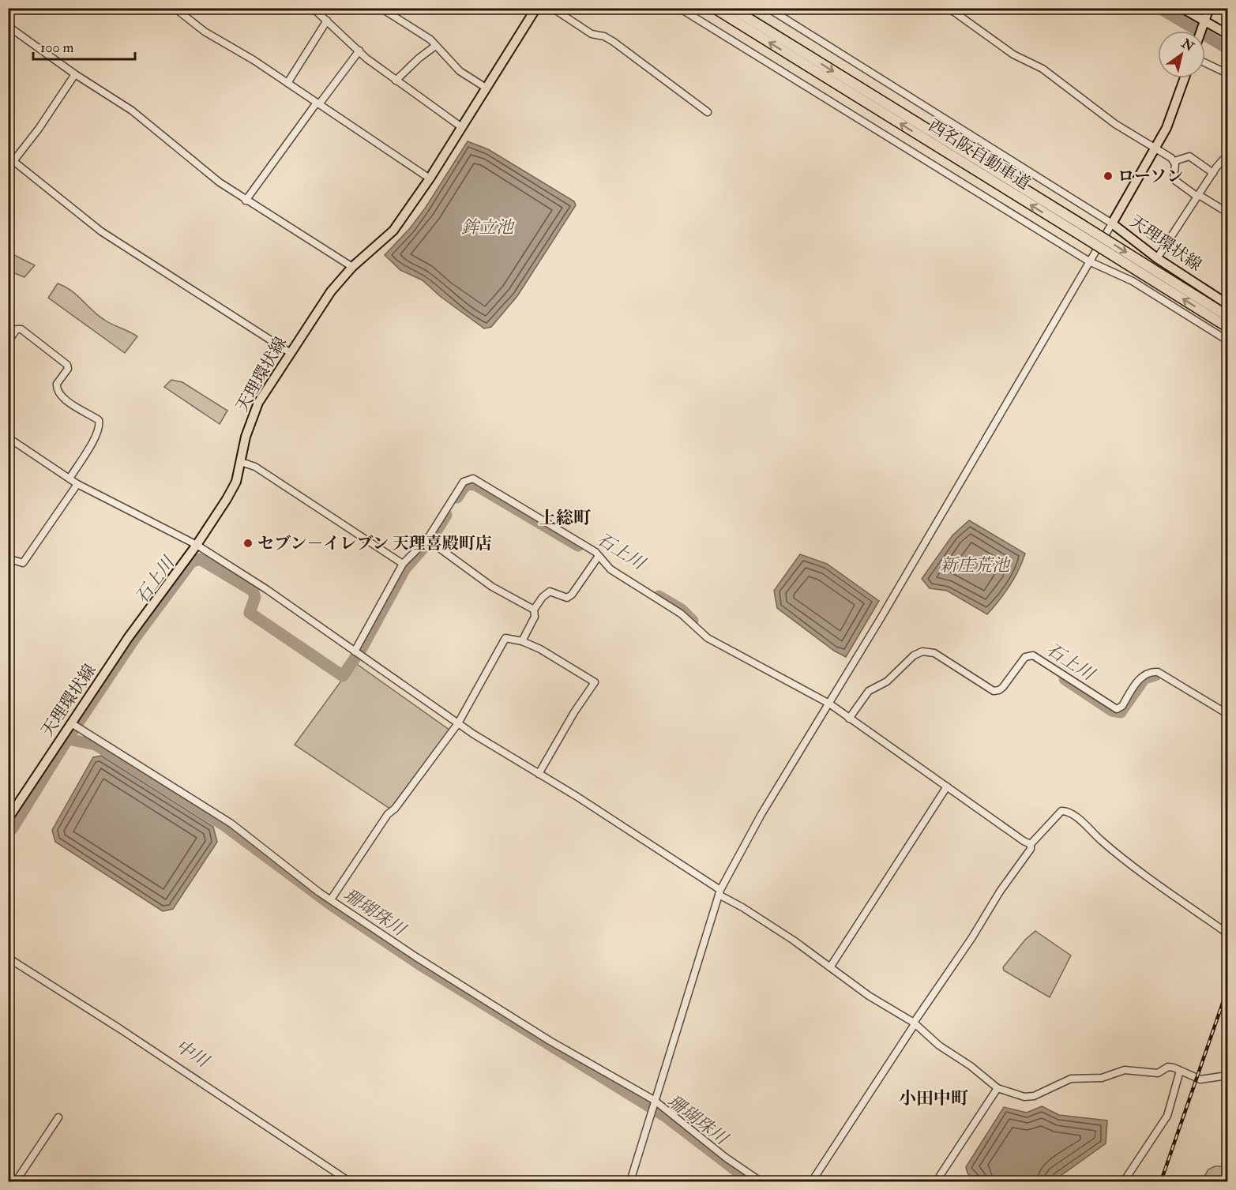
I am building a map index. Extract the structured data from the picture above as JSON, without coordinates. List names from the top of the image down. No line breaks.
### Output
{"streets":{"highway":["西名阪自動車道"],"main road":["天理環状線"]},"districts":["上総町","小田中町"],"water":["鉾立池","石上川","新庄荒池","珊瑚珠川","中川"],"places":["ローソン","セブン－イレブン 天理喜殿町店"],"scale_bar":"100 m","north":"top right"}
